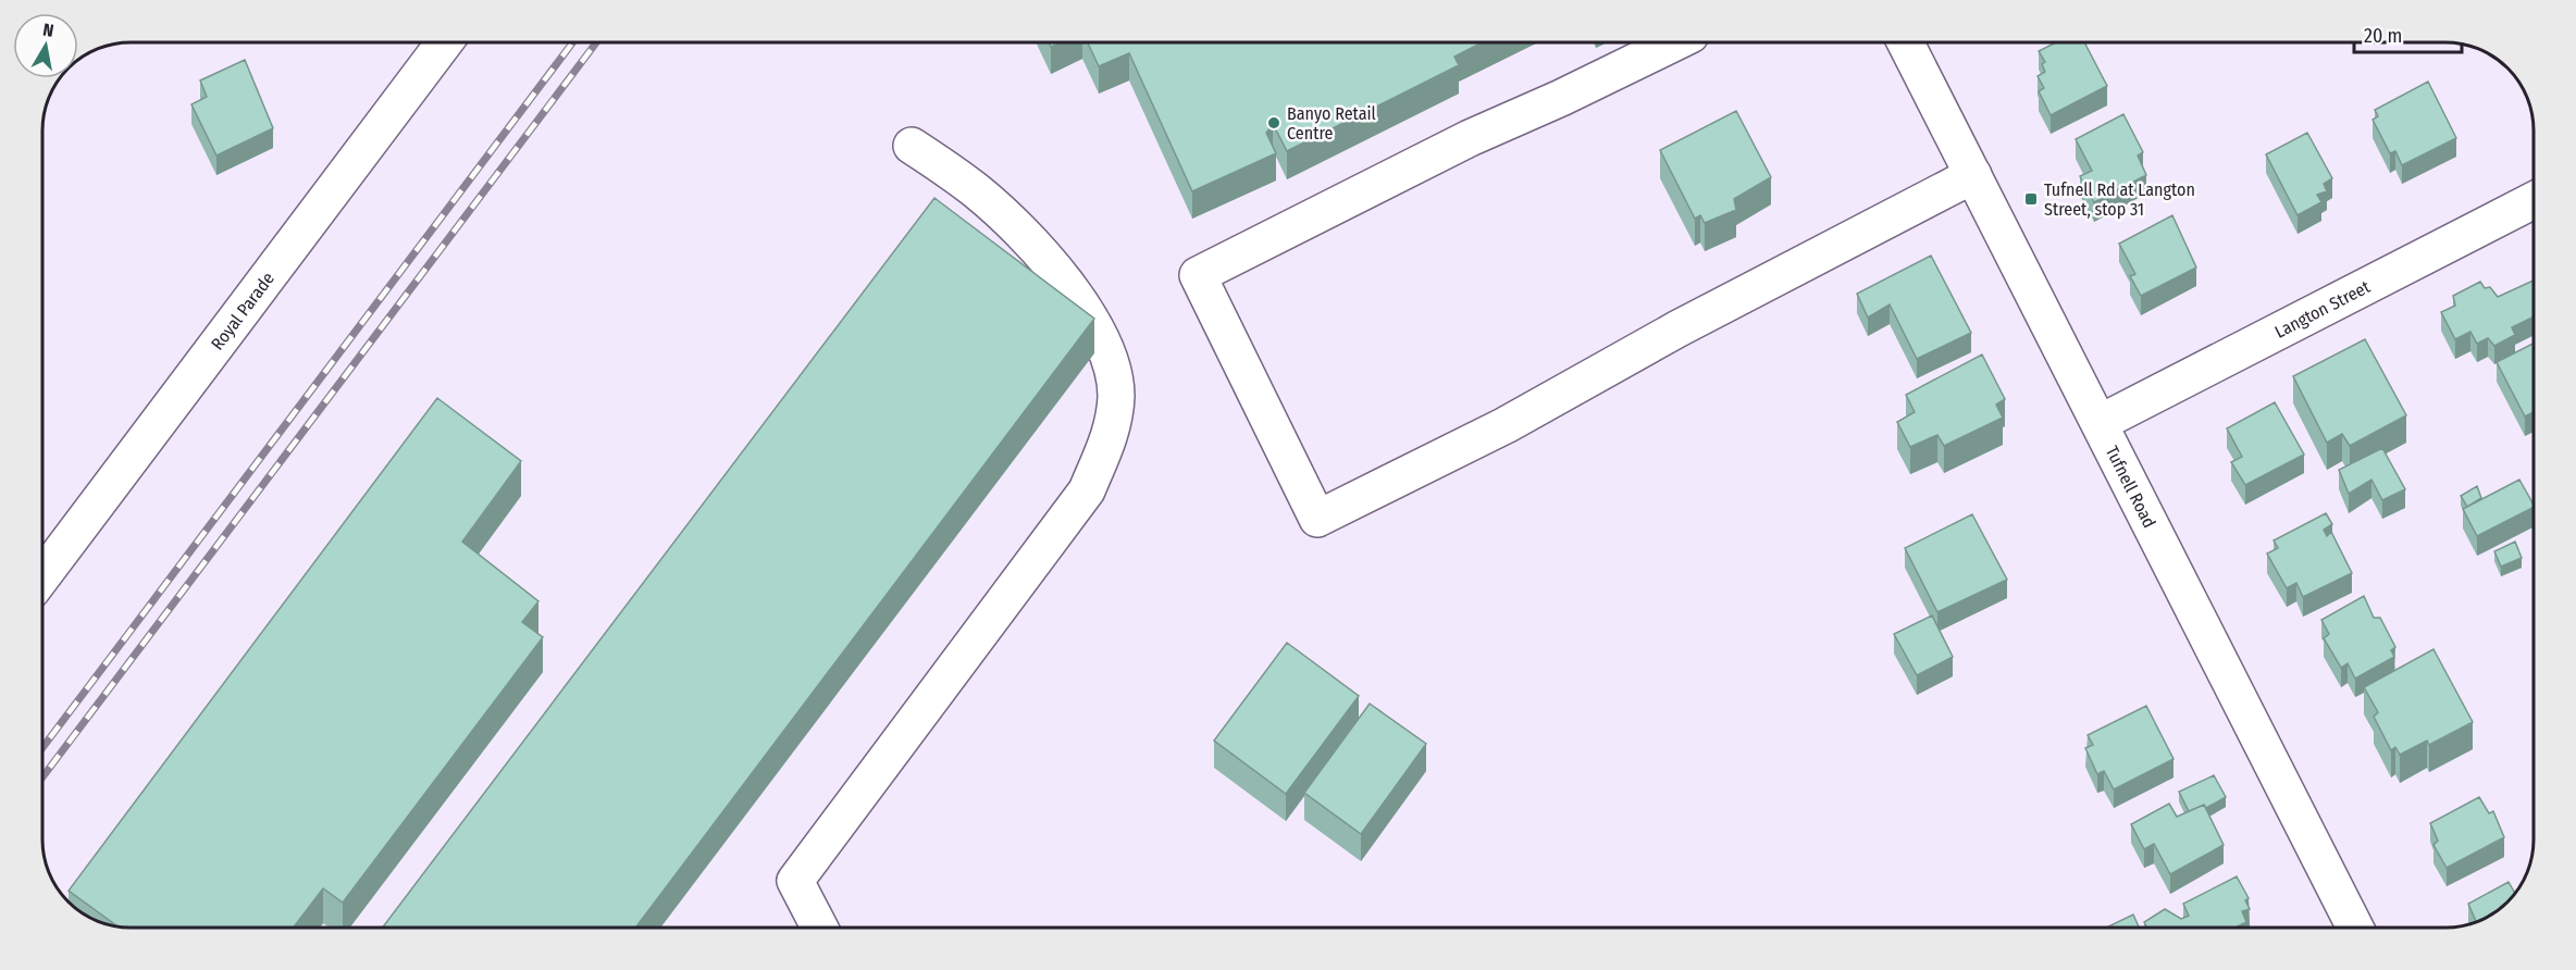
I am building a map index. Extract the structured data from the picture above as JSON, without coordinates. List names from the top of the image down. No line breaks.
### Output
{"streets":{"street":["Langton Street","Royal Parade","Tufnell Road"]},"crossings":[["Langton Street","Tufnell Road"]],"places":{"other":["Banyo Retail Centre"],"transit":["Tufnell Rd at Langton Street, stop 31"]},"scale_bar":"20 m","north":"top"}
